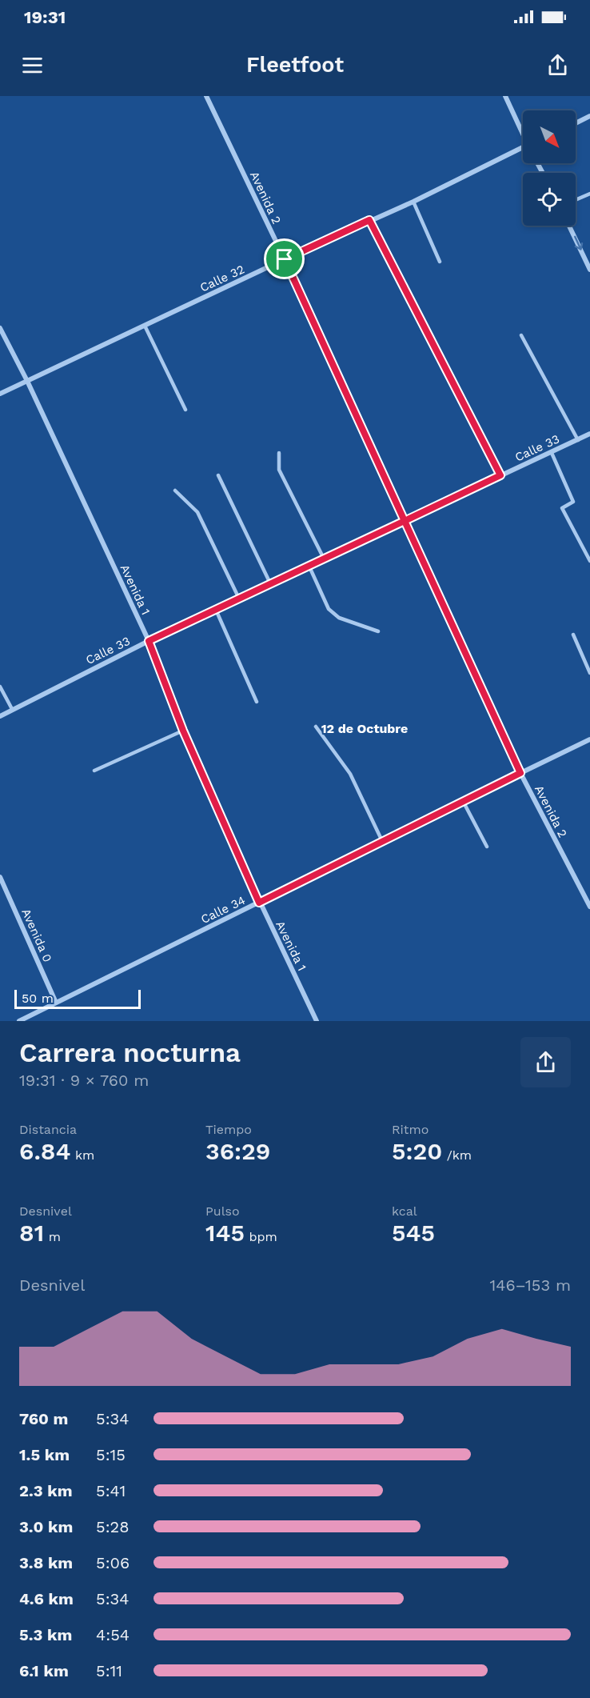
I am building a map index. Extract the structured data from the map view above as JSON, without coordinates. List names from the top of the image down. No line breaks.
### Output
{"streets":{"street":["Avenida 2","Calle 32","Calle 33","Avenida 1","Calle 34","Avenida 0"]},"crossings":[["Avenida 2","Calle 32"],["Avenida 2","Calle 33"],["Avenida 2","Calle 34"],["Calle 32","Avenida 1"],["Calle 33","Avenida 1"],["Avenida 1","Calle 34"],["Calle 34","Avenida 0"]],"districts":["12 de Octubre"],"scale_bar":"50 m","north":"bottom right","page":{"status":"19:31","header":"Fleetfoot","scale":"50 m","heading":["Carrera nocturna","19:31 · 9 × 760 m"],"stats":[["Distancia","6.84 km"],["Tiempo","36:29"],["Ritmo","5:20 /km"],["Desnivel","81 m"],["Pulso","145 bpm"],["kcal","545"]],"chart":["Desnivel","146–153 m"],"list":[{"name":"760 m","note":"5:34"},{"name":"1.5 km","note":"5:15"},{"name":"2.3 km","note":"5:41"},{"name":"3.0 km","note":"5:28"},{"name":"3.8 km","note":"5:06"},{"name":"4.6 km","note":"5:34"},{"name":"5.3 km","note":"4:54"},{"name":"6.1 km","note":"5:11"}]}}
